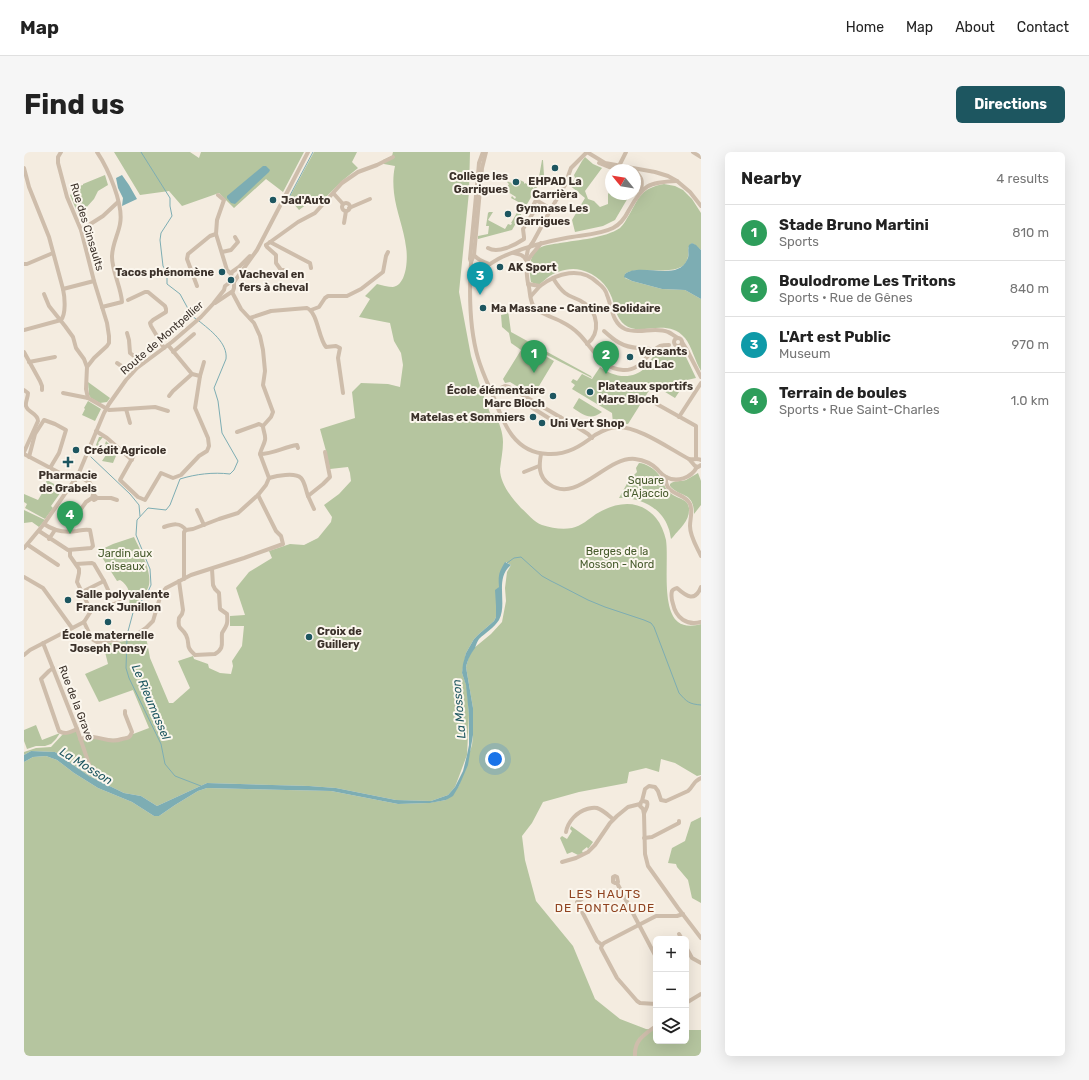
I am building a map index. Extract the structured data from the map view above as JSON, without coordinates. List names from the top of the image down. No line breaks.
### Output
{"streets":{"street":["Rue des Cinsaults","Route de Montpellier","Rue de la Grave"]},"districts":["LES HAUTS DE FONTCAUDE"],"water":["Le Rieumassel","La Mosson"],"parks":["Square d'Ajaccio","Berges de la Mosson - Nord","Jardin aux oiseaux"],"places":{"other":["EHPAD La Carrièra","Collège les Garrigues","Jad'Auto","Gymnase Les Garrigues","AK Sport","Tacos phénomène","Vacheval en fers à cheval","Ma Massane - Cantine Solidaire","Versants du Lac","Plateaux sportifs Marc Bloch","École élémentaire Marc Bloch","Matelas et Sommiers","Uni Vert Shop","Crédit Agricole","Salle polyvalente Franck Junillon","École maternelle Joseph Ponsy","Croix de Guillery"],"health":["Pharmacie de Grabels"]},"north":"top left","page":{"header":"Map","nav":["Home","Map","About","Contact"],"buttons":"Directions","title":"Find us","heading":["Nearby","4 results"],"list":[{"mark":"1","name":"Stade Bruno Martini","note":"Sports","value":"810 m"},{"mark":"2","name":"Boulodrome Les Tritons","note":"Sports · Rue de Gênes","value":"840 m"},{"mark":"3","name":"L'Art est Public","note":"Museum","value":"970 m"},{"mark":"4","name":"Terrain de boules","note":"Sports · Rue Saint-Charles","value":"1.0 km"}],"pins":["3","1","2","4"],"map_buttons":["+","−"]}}
